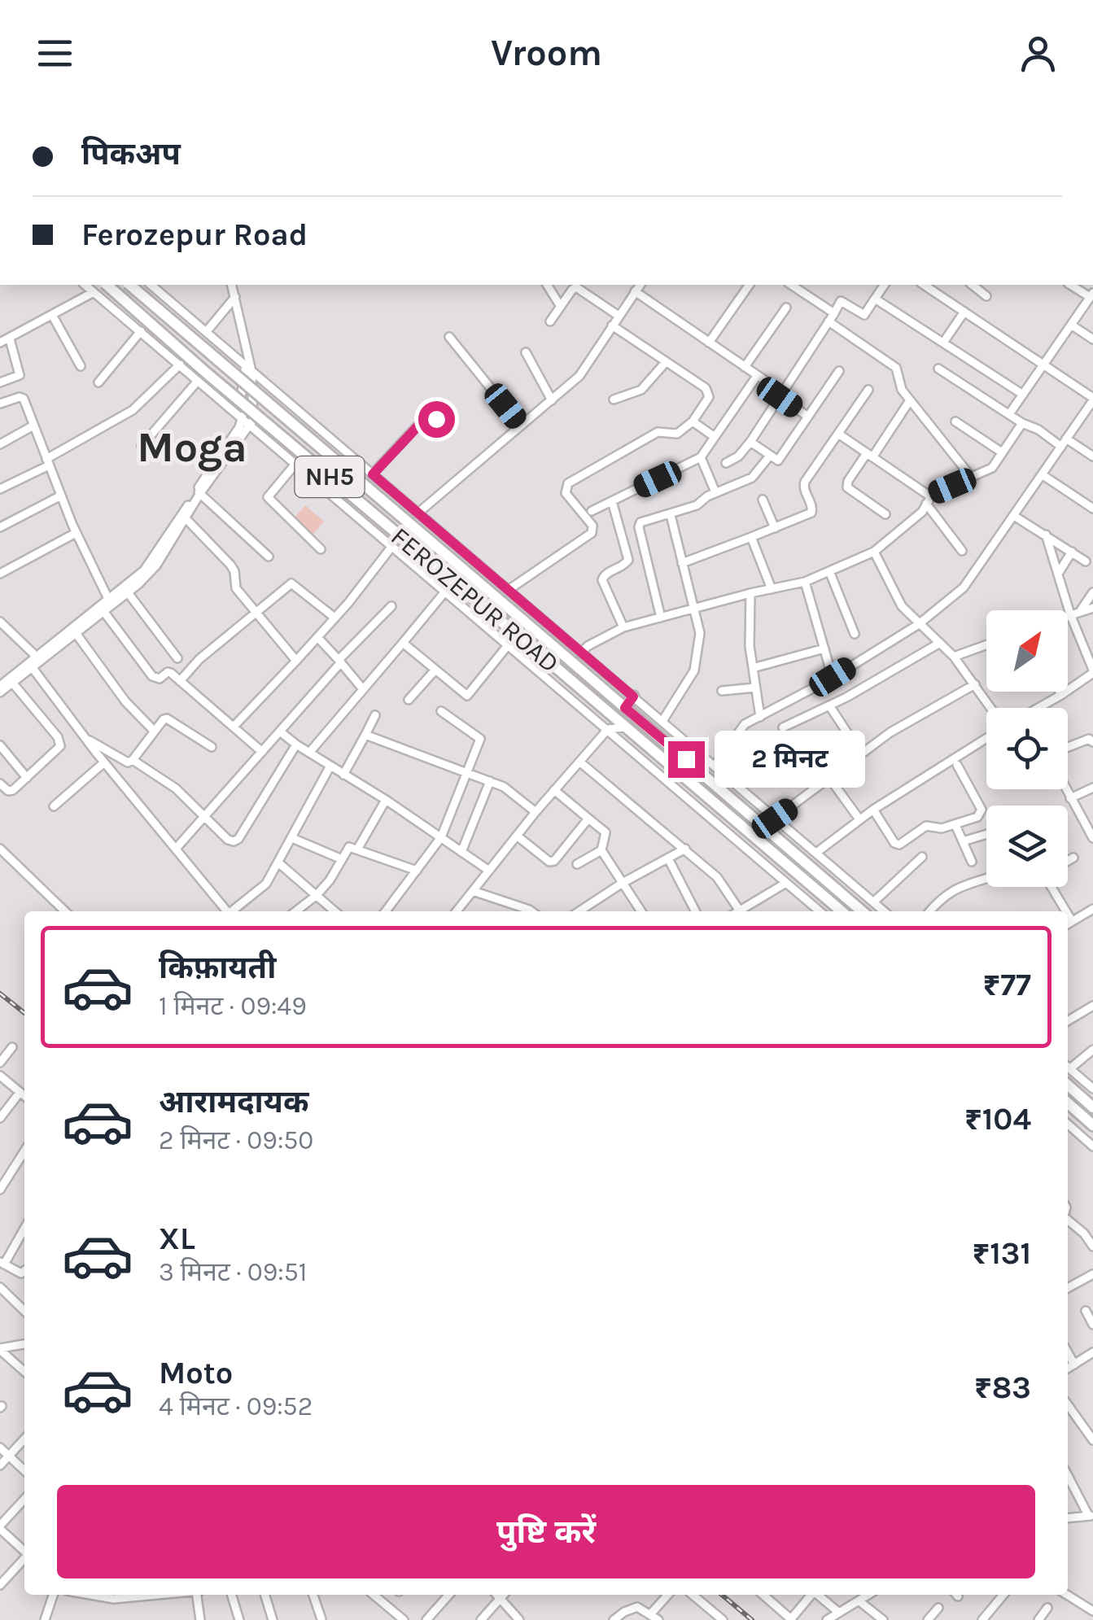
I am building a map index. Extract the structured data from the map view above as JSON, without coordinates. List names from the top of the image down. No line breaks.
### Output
{"streets":{"highway":["NH5","FEROZEPUR ROAD"]},"districts":["Moga"],"north":"top right","page":{"header":"Vroom","banner":["पिकअप","Ferozepur Road"],"bubble":"2 मिनट","list":[{"name":"किफ़ायती","note":"1 मिनट · 09:49","value":"₹77"},{"name":"आरामदायक","note":"2 मिनट · 09:50","value":"₹104"},{"name":"XL","note":"3 मिनट · 09:51","value":"₹131"},{"name":"Moto","note":"4 मिनट · 09:52","value":"₹83"}],"buttons":"पुष्टि करें"}}
